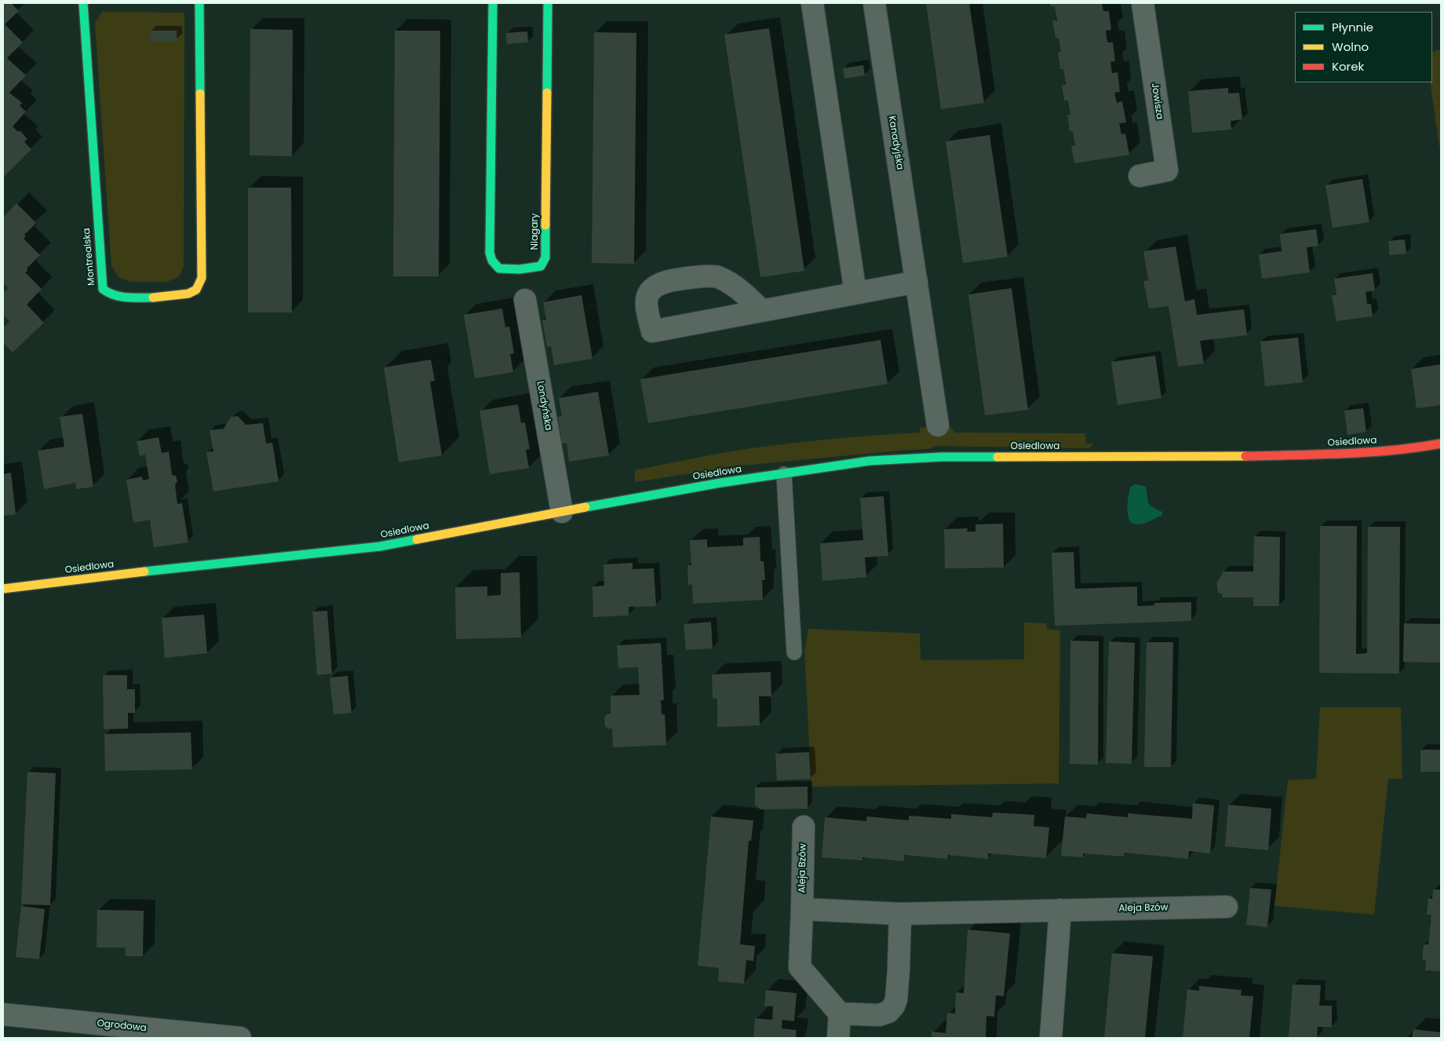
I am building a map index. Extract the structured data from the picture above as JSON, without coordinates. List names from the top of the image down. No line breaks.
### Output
{"streets":{"street":["Jowisza","Kanadyjska","Niagary","Montrealska","Londyńska","Osiedlowa","Aleja Bzów","Ogrodowa"]},"crossings":[["Londyńska","Osiedlowa"]],"legend":["Płynnie","Wolno","Korek"]}
